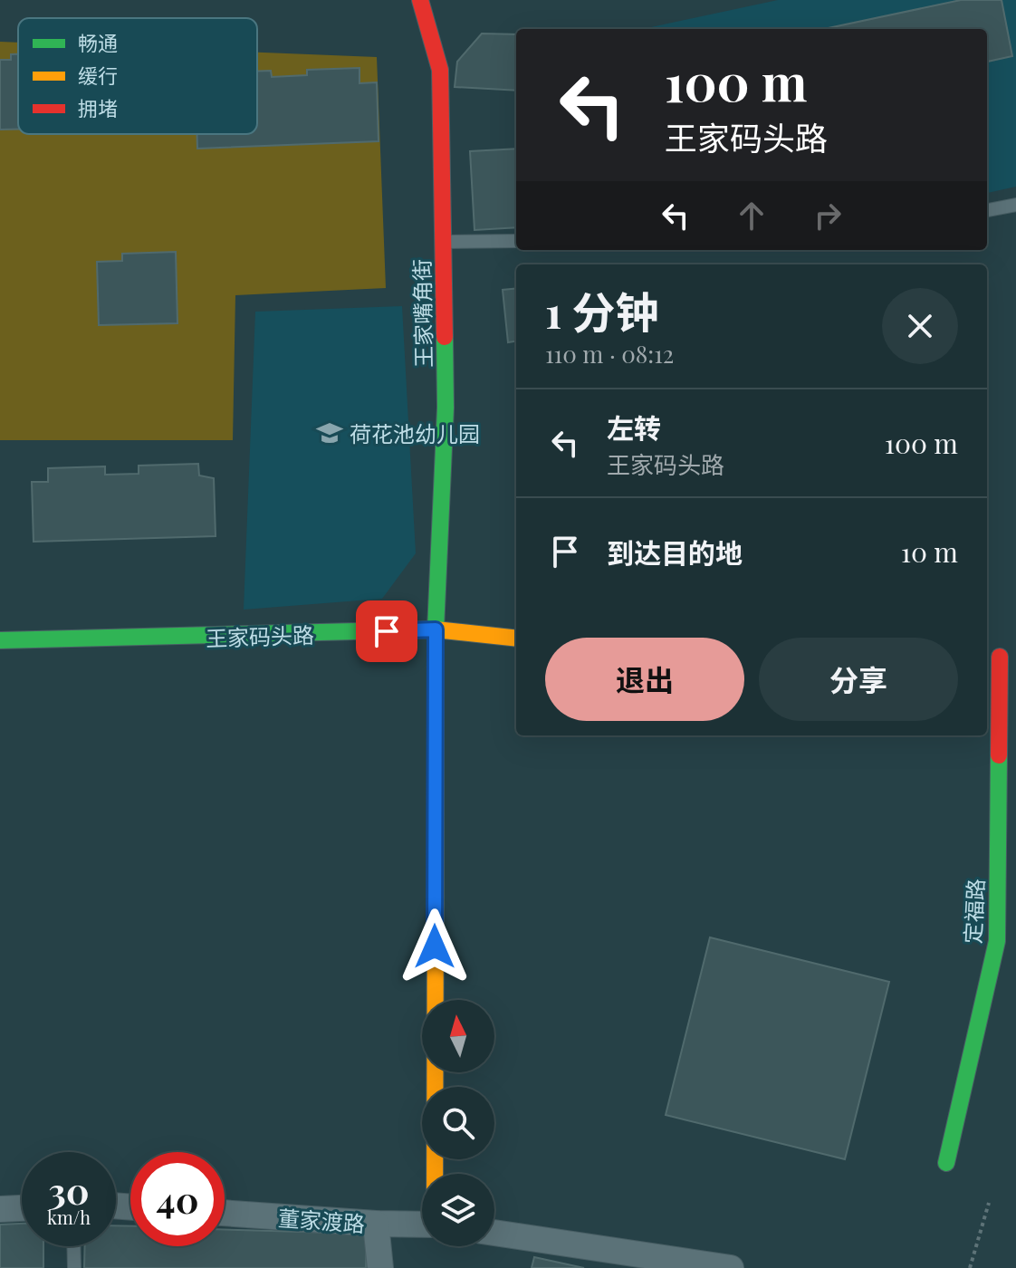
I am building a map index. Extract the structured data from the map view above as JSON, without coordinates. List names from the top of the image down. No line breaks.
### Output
{"streets":{"street":["王家嘴角街","王家码头路","定福路","董家渡路"]},"crossings":[["王家嘴角街","王家码头路"]],"places":{"school or university":["荷花池幼儿园"]},"legend":["畅通","缓行","拥堵"],"north":"top","page":{"turn":["100 m","王家码头路"],"heading":["1 分钟","110 m · 08:12"],"list":[{"name":"左转","note":"王家码头路","value":"100 m"},{"name":"到达目的地","value":"10 m"}],"buttons":["退出","分享"],"speed":"30 km/h","limit":"40"}}
